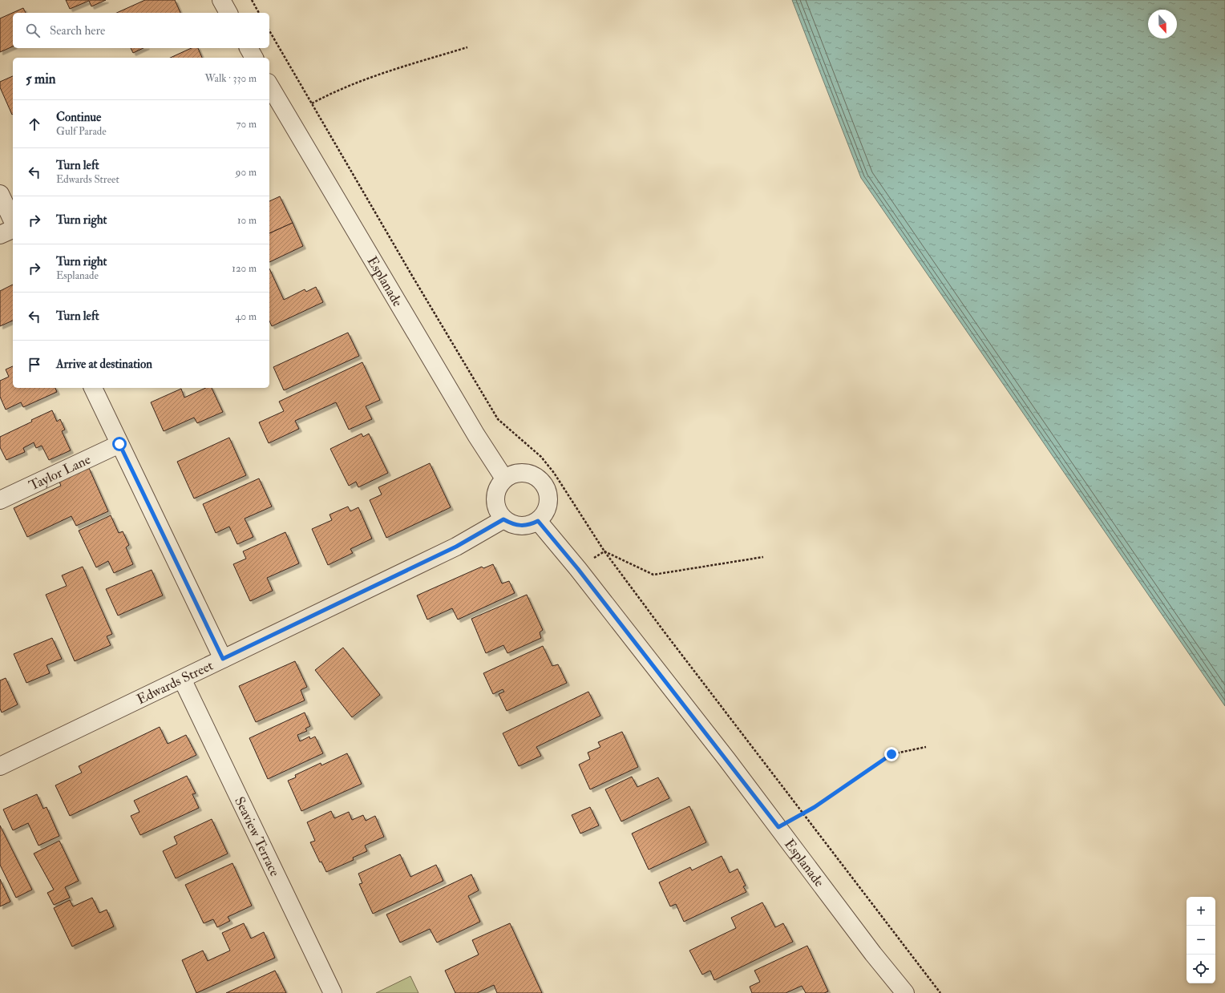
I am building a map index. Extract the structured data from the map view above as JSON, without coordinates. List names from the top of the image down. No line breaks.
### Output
{"streets":{"street":["Esplanade","Taylor Lane","Edwards Street","Seaview Terrace"]},"crossings":[["Esplanade","Edwards Street"],["Edwards Street","Seaview Terrace"]],"north":"bottom","page":{"search":"Search here","heading":["5 min","Walk · 330 m"],"list":[["Continue","Gulf Parade","70 m"],["Turn left","Edwards Street","90 m"],["Turn right","10 m"],["Turn right","Esplanade","120 m"],["Turn left","40 m"],"Arrive at destination"],"map_buttons":["+","−"]}}
